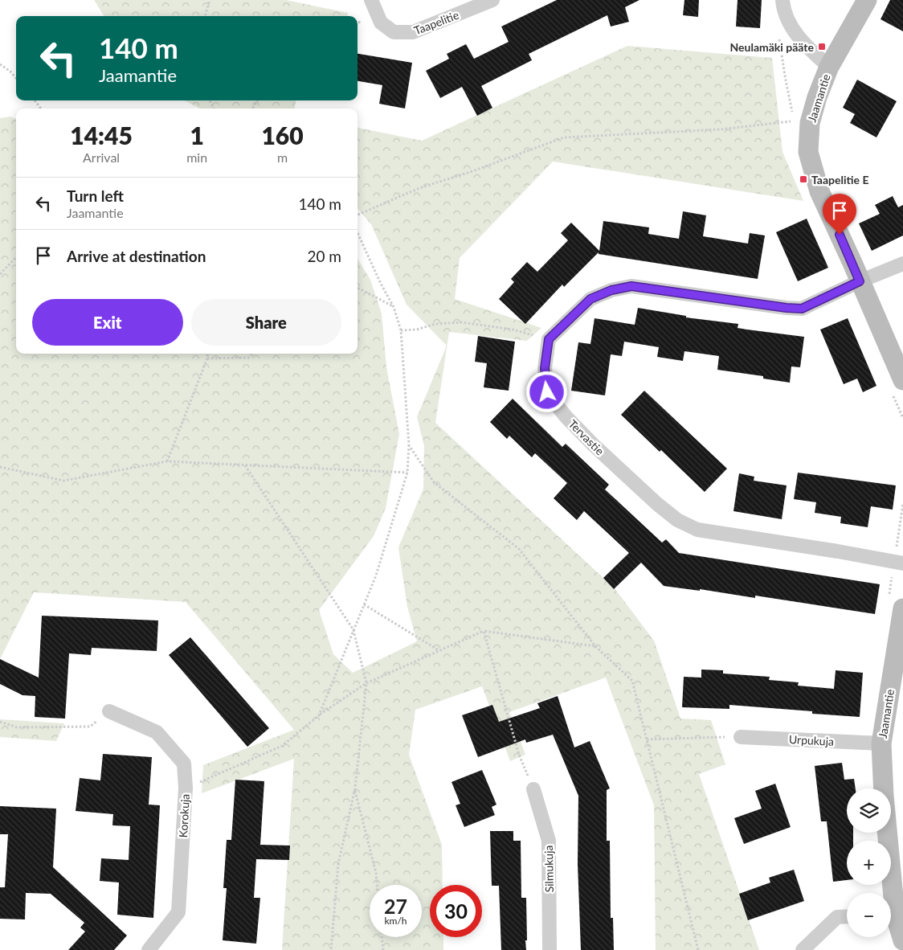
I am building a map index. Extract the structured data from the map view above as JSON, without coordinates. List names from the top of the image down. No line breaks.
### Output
{"streets":{"street":["Taapelitie","Jaamantie","Tervastie","Urpukuja","Korokuja","Silmukuja"]},"crossings":[["Jaamantie","Urpukuja"]],"places":{"transit":["Neulamäki pääte","Taapelitie E"]},"page":{"turn":["140 m","Jaamantie"],"eta":["14:45","Arrival","1","min","160","m"],"list":[{"name":"Turn left","note":"Jaamantie","value":"140 m"},{"name":"Arrive at destination","value":"20 m"}],"buttons":["Exit","Share"],"map_buttons":["+","−"],"speed":"27 km/h","limit":"30"}}
